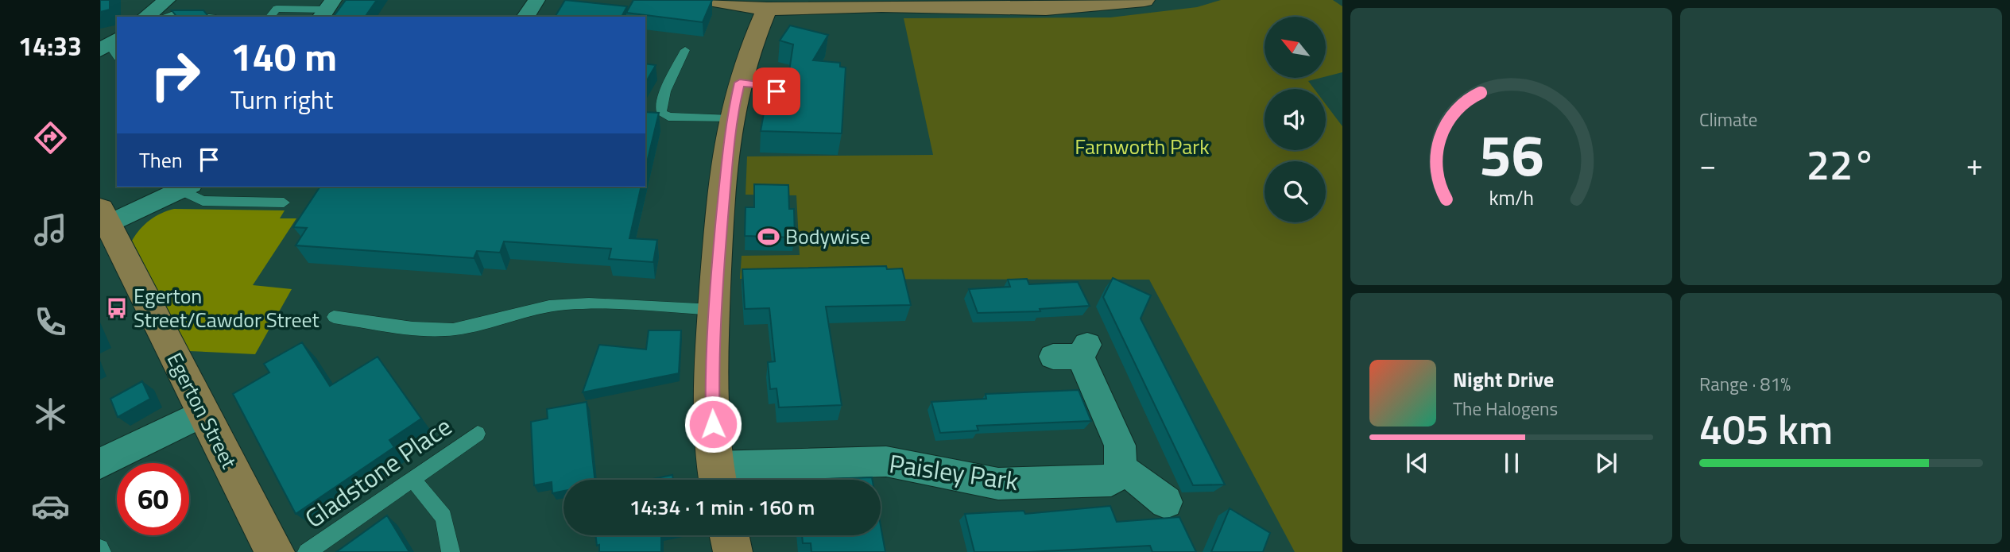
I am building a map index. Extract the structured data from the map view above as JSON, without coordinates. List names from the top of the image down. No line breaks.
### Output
{"streets":{"main road":["Egerton Street"],"street":["Paisley Park"],"lane":["Gladstone Place"]},"parks":["Farnworth Park"],"places":{"sports":["Bodywise"],"bus stop":["Egerton Street/Cawdor Street"]},"north":"top left","page":{"tabs":"14:33","tile":["Climate",["Range · 81%","405 km"]],"turn":["140 m","Turn right"],"then":"Then","heat":["−","22°","+"],"song":["Night Drive","The Halogens"],"limit":"60","trip":"14:34 · 1 min · 160 m","gauge":["56","km/h"]}}
